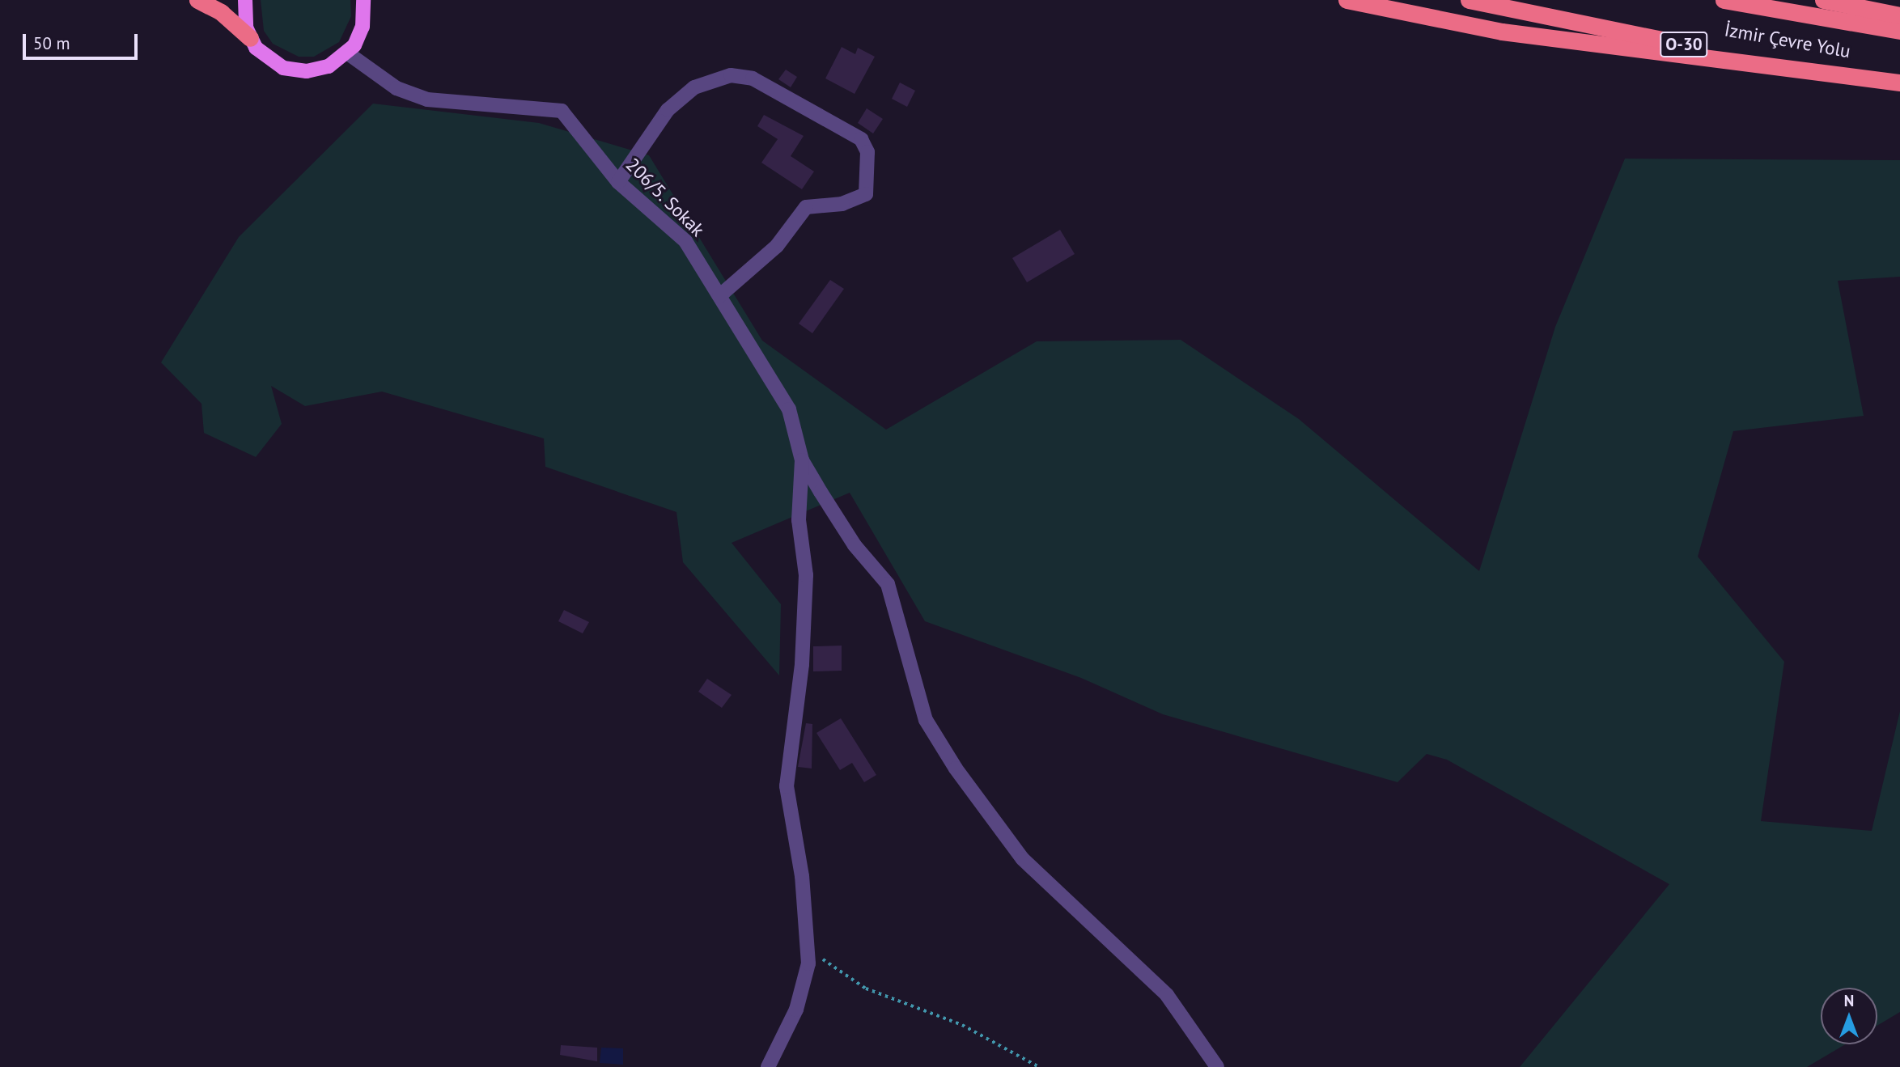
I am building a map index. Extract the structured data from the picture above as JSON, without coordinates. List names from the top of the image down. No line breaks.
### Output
{"streets":{"highway":["İzmir Çevre Yolu","O-30"],"street":["206/5. Sokak"]},"scale_bar":"50 m","north":"top"}
